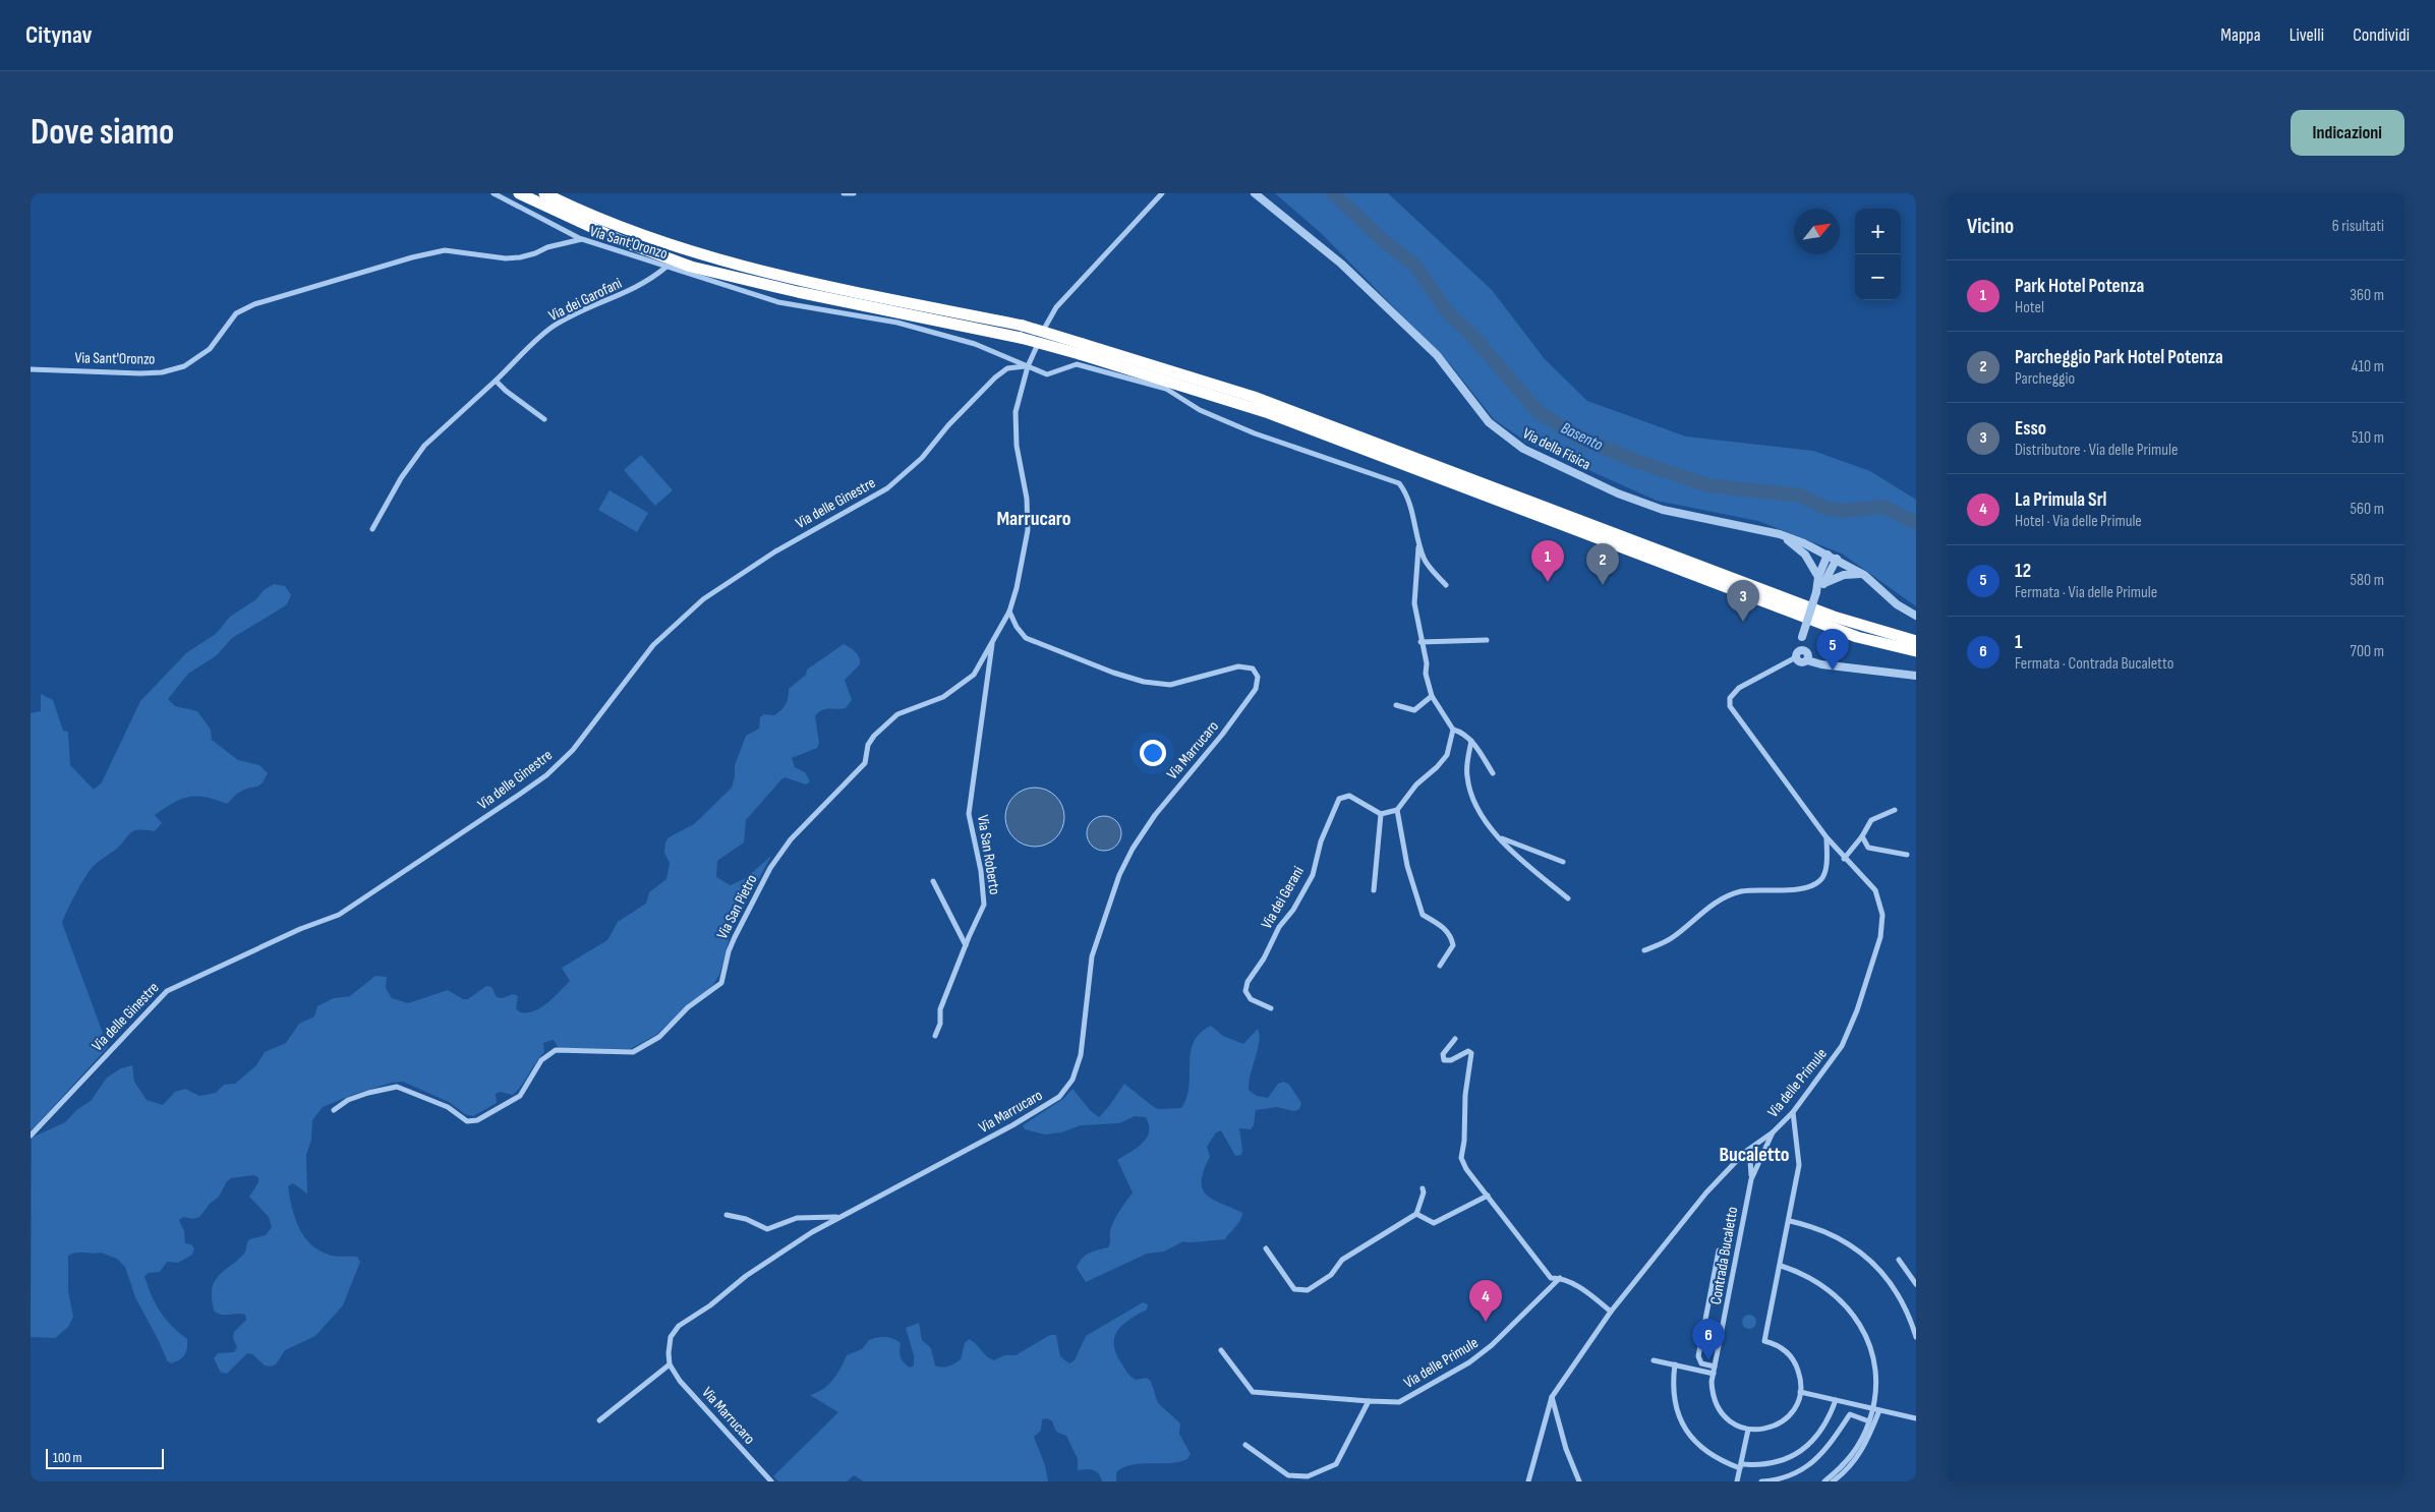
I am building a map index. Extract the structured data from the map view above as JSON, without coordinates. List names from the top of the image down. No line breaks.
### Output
{"streets":{"street":["Via Sant'Oronzo","Via dei Garofani","Via della Fisica","Via delle Ginestre","Via Marrucaro","Via San Roberto","Via dei Gerani","Via San Pietro","Via delle Primule","Contrada Bucaletto"]},"crossings":[["Via Sant'Oronzo","Via dei Garofani"],["Via Sant'Oronzo","Via delle Ginestre"],["Via Marrucaro","Via San Pietro"],["Via San Roberto","Via San Pietro"]],"districts":["Marrucaro","Bucaletto"],"water":["Basento"],"scale_bar":"100 m","north":"top right","page":{"header":"Citynav","nav":["Mappa","Livelli","Condividi"],"buttons":"Indicazioni","title":"Dove siamo","heading":["Vicino","6 risultati"],"map_buttons":["+","−"],"list":[{"mark":"1","name":"Park Hotel Potenza","note":"Hotel","value":"360 m"},{"mark":"2","name":"Parcheggio Park Hotel Potenza","note":"Parcheggio","value":"410 m"},{"mark":"3","name":"Esso","note":"Distributore · Via delle Primule","value":"510 m"},{"mark":"4","name":"La Primula Srl","note":"Hotel · Via delle Primule","value":"560 m"},{"mark":"5","name":"12","note":"Fermata · Via delle Primule","value":"580 m"},{"mark":"6","name":"1","note":"Fermata · Contrada Bucaletto","value":"700 m"}],"pins":["1","2","3","5","4","6"],"scale":"100 m"}}
